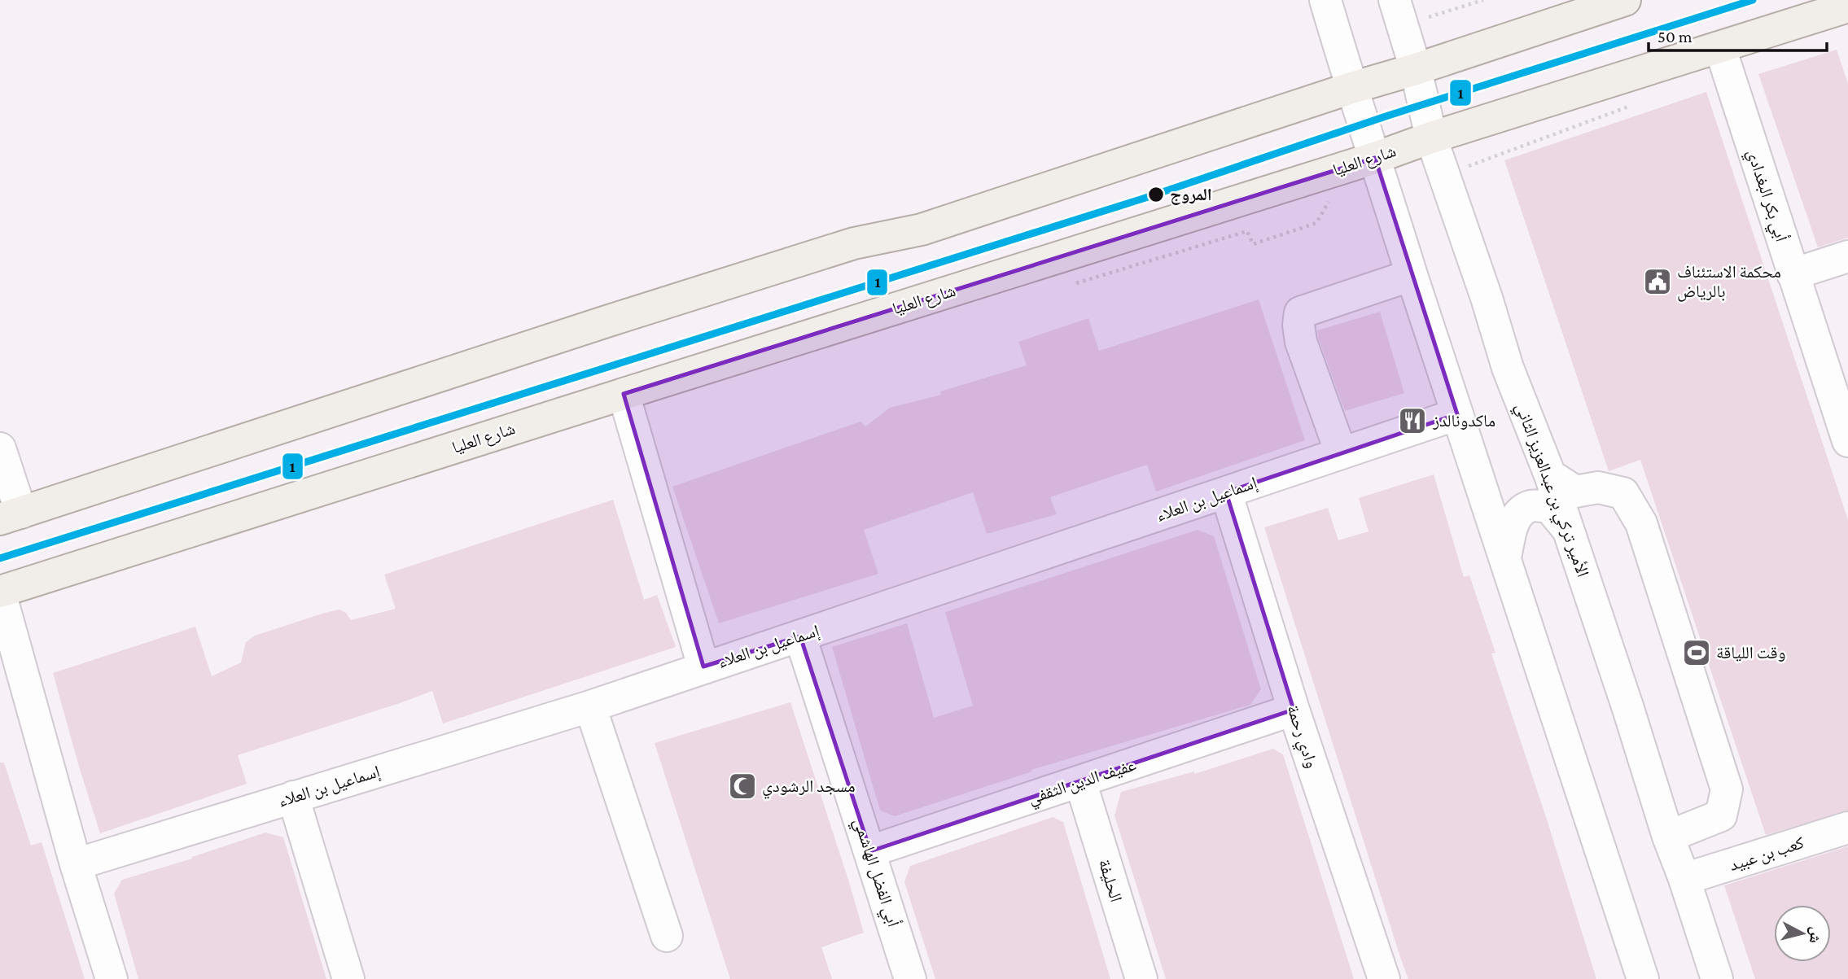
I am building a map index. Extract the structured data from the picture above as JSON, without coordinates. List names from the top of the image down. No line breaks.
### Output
{"streets":{"main road":["شارع العليا"],"street":["أبي بكر البغدادي","الأمير تركي بن عبدالعزيز الثاني","إسماعيل بن العلاء","وادي رحمة","عفيف الدين الثقفي","كعب بن عبيد","أبي الفضل الهاشمي","الحليفة"]},"crossings":[["شارع العليا","أبي بكر البغدادي"],["شارع العليا","الأمير تركي بن عبدالعزيز الثاني"],["الأمير تركي بن عبدالعزيز الثاني","كعب بن عبيد"],["إسماعيل بن العلاء","وادي رحمة"],["إسماعيل بن العلاء","أبي الفضل الهاشمي"],["وادي رحمة","عفيف الدين الثقفي"],["عفيف الدين الثقفي","أبي الفضل الهاشمي"],["عفيف الدين الثقفي","الحليفة"]],"places":{"other":["المروج"],"public building":["محكمة الاستئناف بالرياض"],"restaurant":["ماكدونالدز"],"sports":["وقت اللياقة"],"mosque":["مسجد الرشودي"]},"lines":["transit line 1"],"scale_bar":"50 m","north":"right"}
